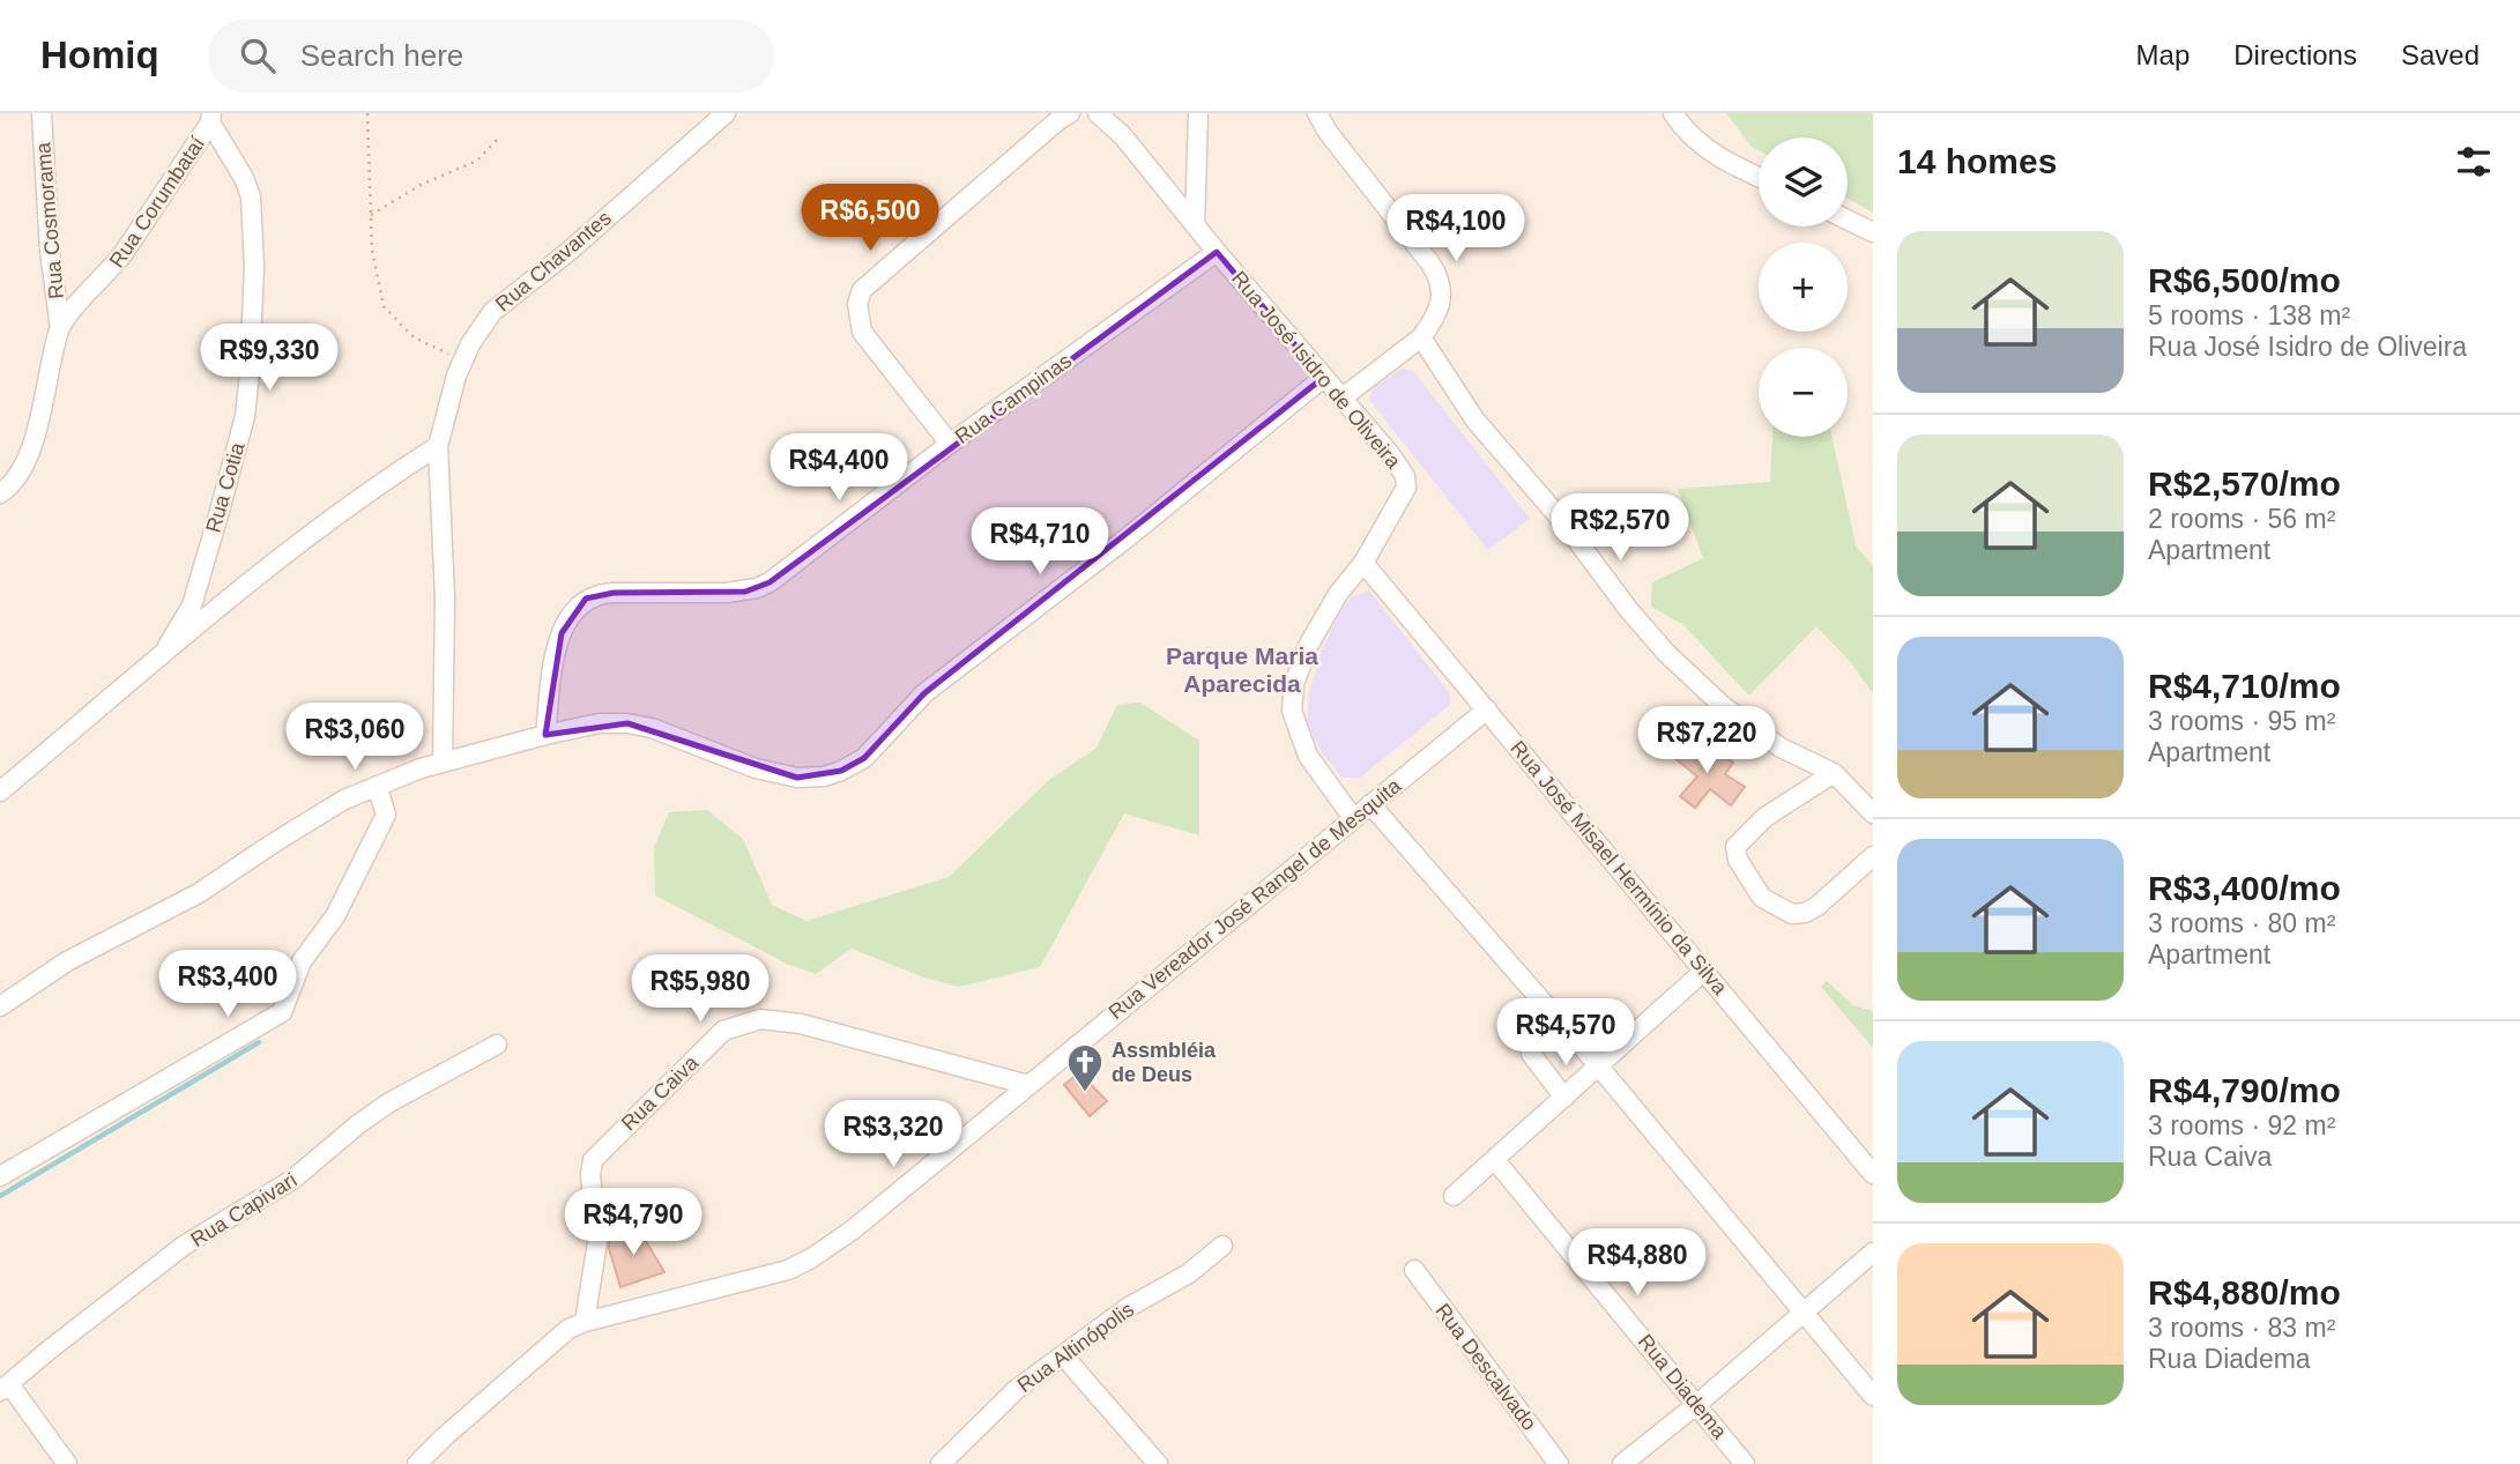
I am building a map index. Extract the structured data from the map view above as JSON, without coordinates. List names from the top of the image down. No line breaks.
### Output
{"streets":{"street":["Rua Corumbataí","Rua Cosmorama","Rua Chavantes","Rua José Isidro de Oliveira","Rua Campinas","Rua Cotia","Rua José Misael Hermínio da Silva","Rua Vereador José Rangel de Mesquita","Rua Caiva","Rua Capivari","Rua Altinópolis","Rua Descalvado","Rua Diadema"]},"crossings":[["Rua Corumbataí","Rua Cosmorama"],["Rua Corumbataí","Rua Cotia"],["Rua José Isidro de Oliveira","Rua Campinas"],["Rua José Isidro de Oliveira","Rua José Misael Hermínio da Silva"],["Rua José Isidro de Oliveira","Rua Vereador José Rangel de Mesquita"],["Rua José Misael Hermínio da Silva","Rua Vereador José Rangel de Mesquita"],["Rua Vereador José Rangel de Mesquita","Rua Caiva"]],"districts":["Parque Maria Aparecida"],"places":{"church":["Assmbléia de Deus"]},"page":{"header":"Homiq","search":"Search here","nav":["Map","Directions","Saved"],"heading":"14 homes","map_buttons":["+","−"],"price":["R$6,500","R$4,100","R$9,330","R$4,400","R$2,570","R$4,710","R$3,060","R$7,220","R$3,400","R$5,980","R$4,570","R$3,320","R$4,790","R$4,880"],"list":[{"name":"R$6,500/mo","note":"5 rooms · 138 m² · Rua José Isidro de Oliveira"},{"name":"R$2,570/mo","note":"2 rooms · 56 m² · Apartment"},{"name":"R$4,710/mo","note":"3 rooms · 95 m² · Apartment"},{"name":"R$3,400/mo","note":"3 rooms · 80 m² · Apartment"},{"name":"R$4,790/mo","note":"3 rooms · 92 m² · Rua Caiva"},{"name":"R$4,880/mo","note":"3 rooms · 83 m² · Rua Diadema"}]}}
